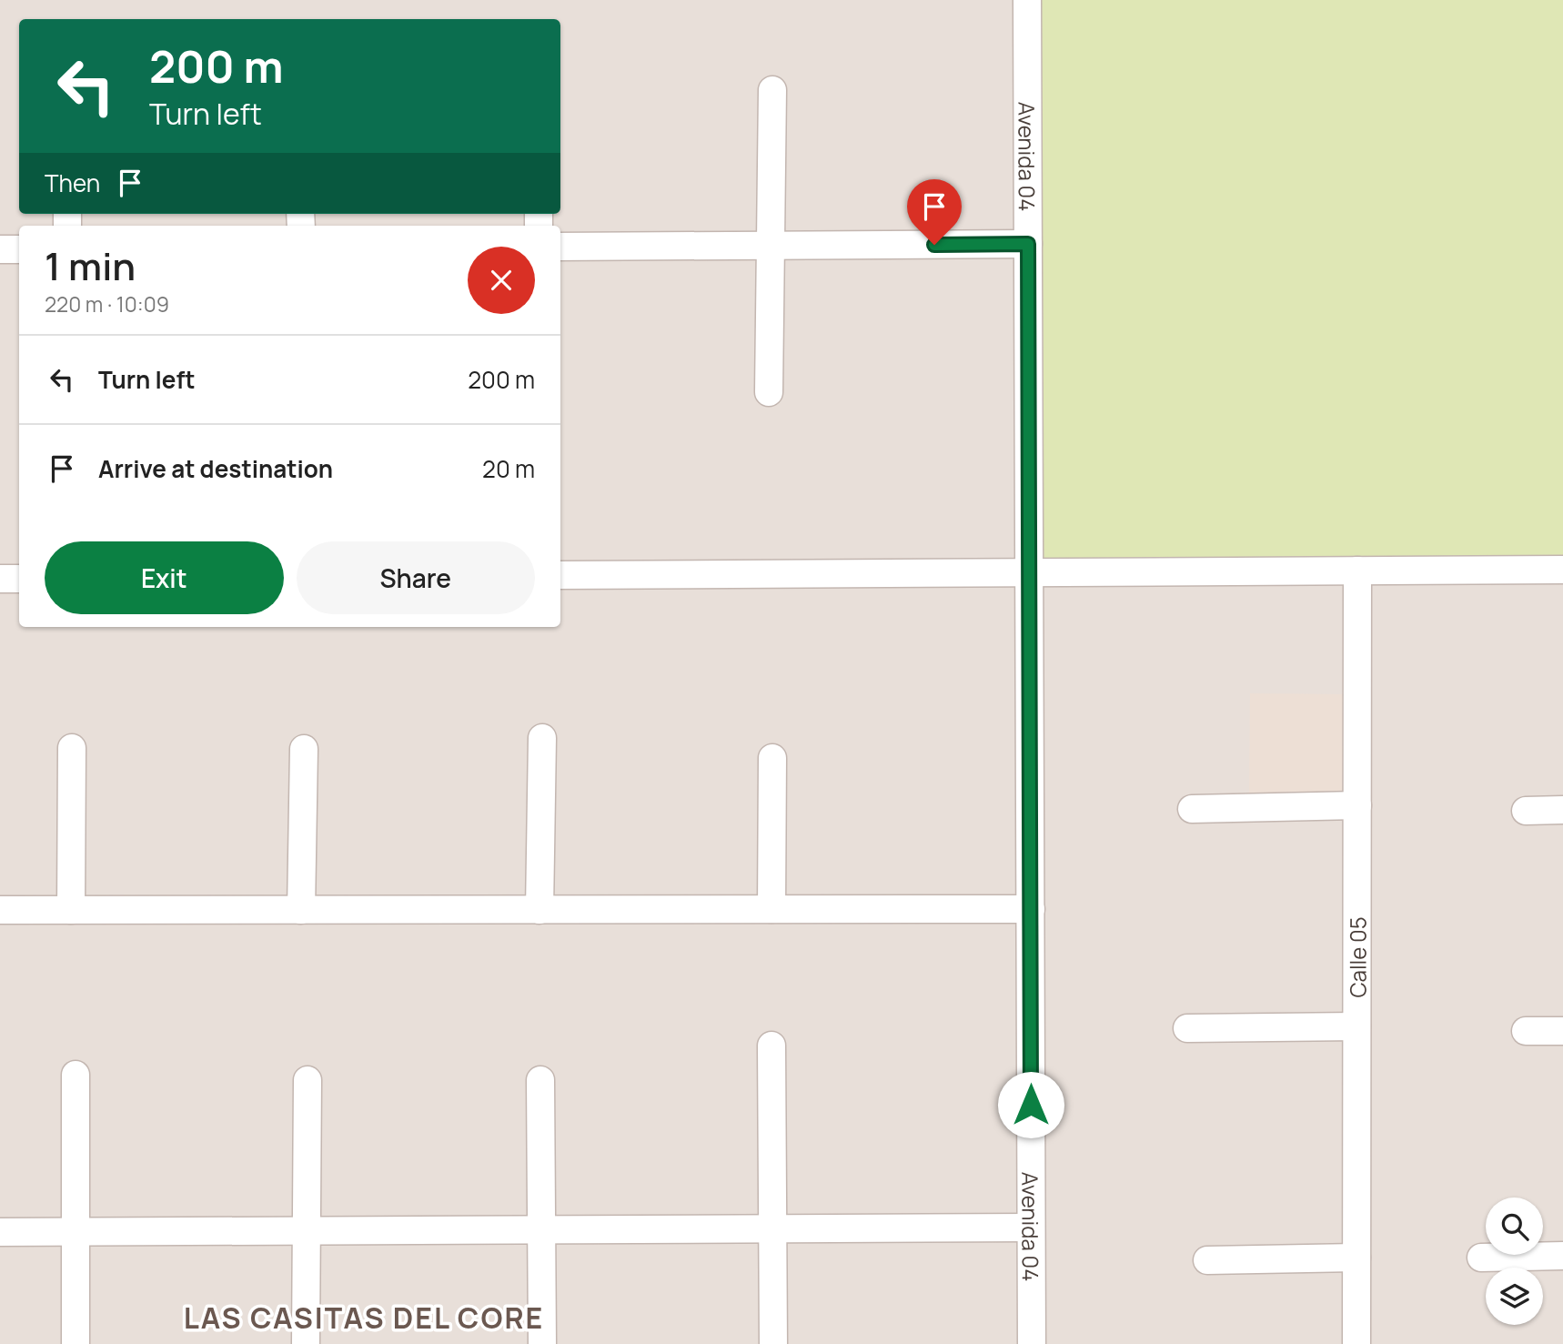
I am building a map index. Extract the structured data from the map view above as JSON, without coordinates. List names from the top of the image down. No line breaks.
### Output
{"streets":{"street":["Avenida 04","Calle 05"]},"districts":["LAS CASITAS DEL CORE"],"page":{"turn":["200 m","Turn left"],"then":"Then","heading":["1 min","220 m · 10:09"],"list":[{"name":"Turn left","value":"200 m"},{"name":"Arrive at destination","value":"20 m"}],"buttons":["Exit","Share"]}}
